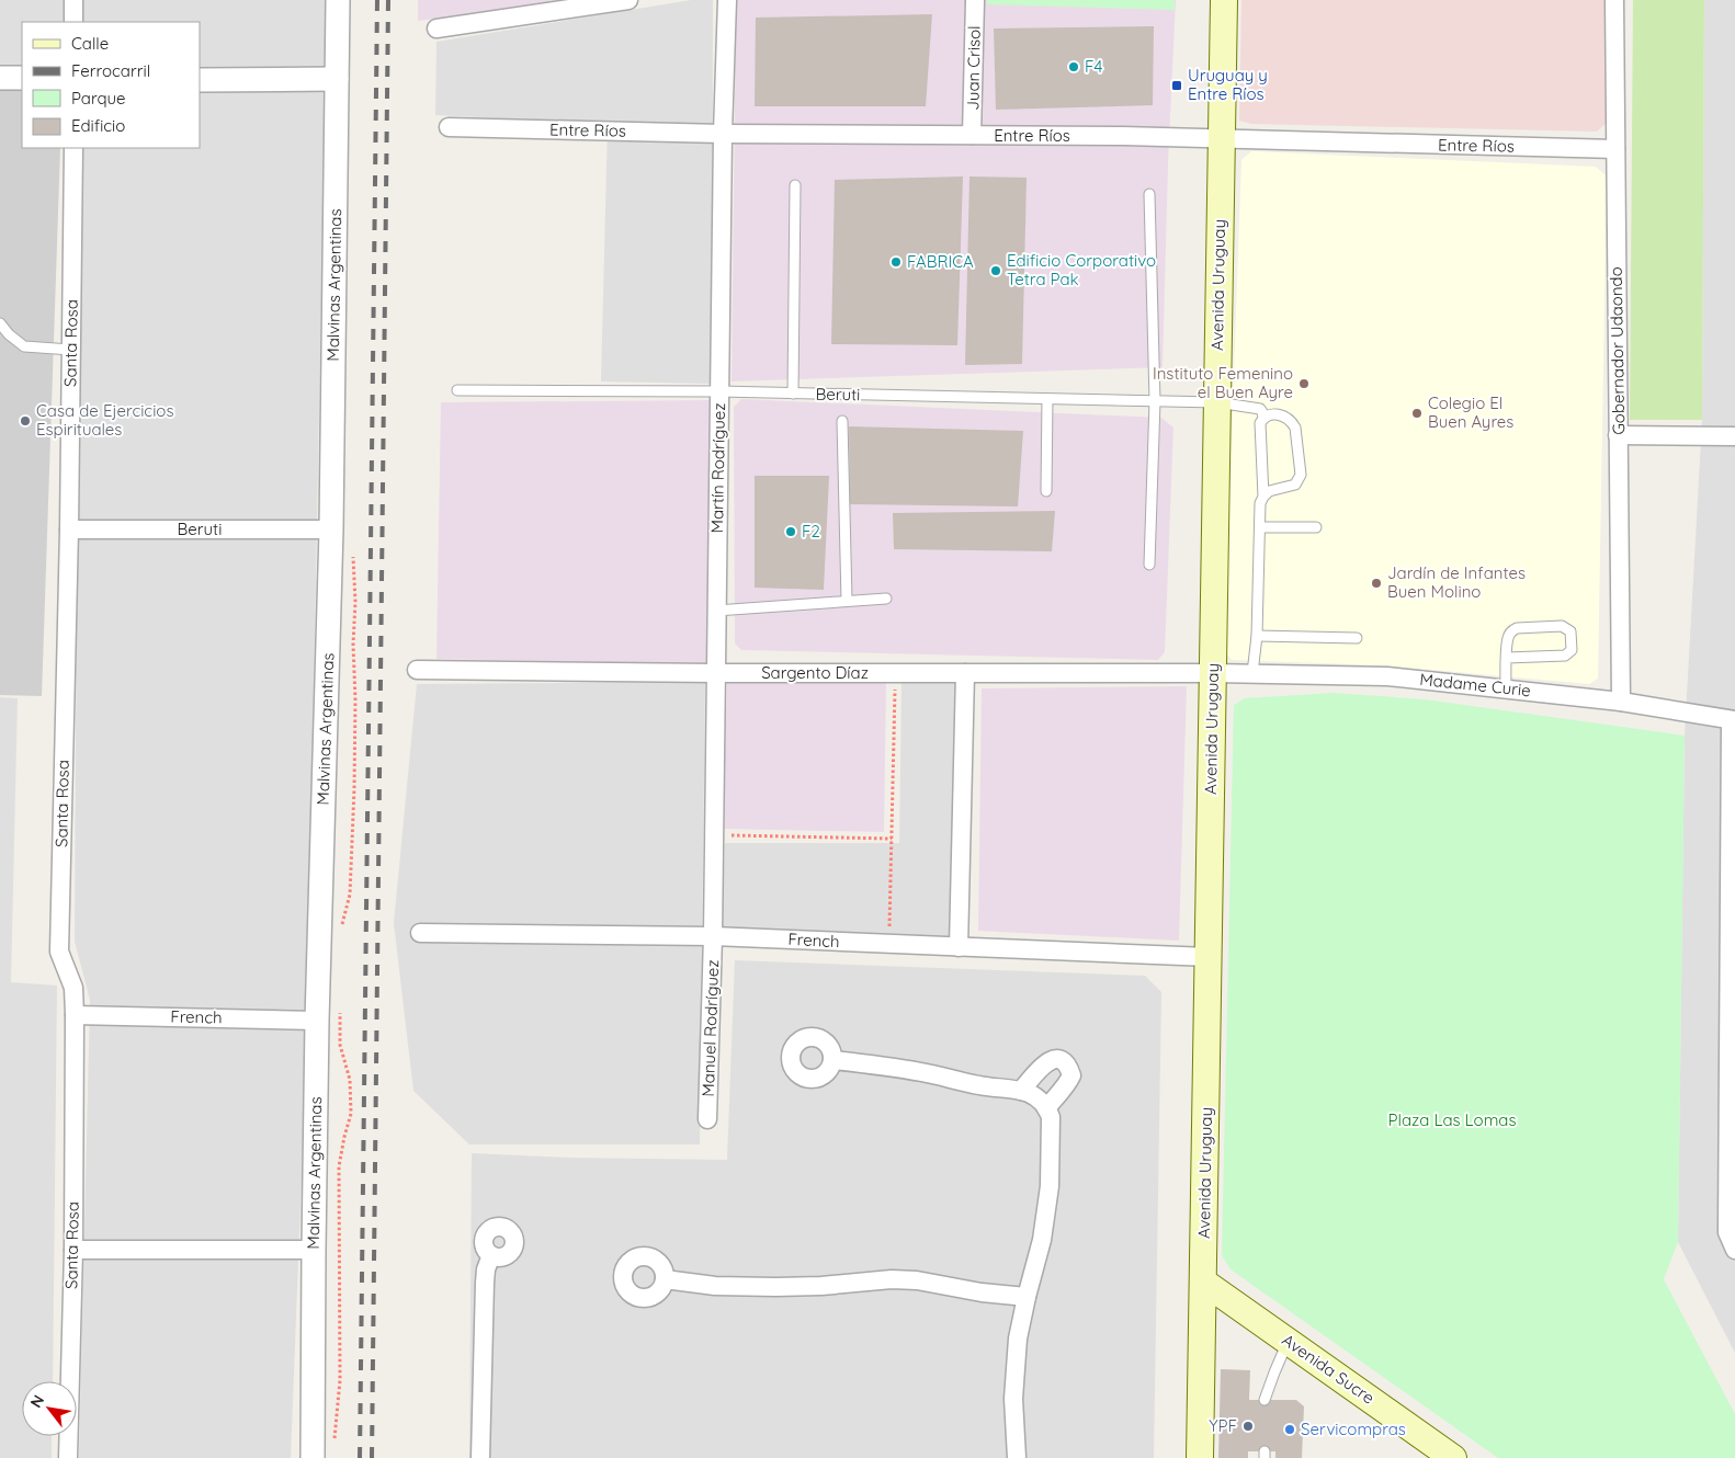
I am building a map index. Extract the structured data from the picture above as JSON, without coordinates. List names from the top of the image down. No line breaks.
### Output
{"streets":{"main road":["Avenida Uruguay","Avenida Sucre"],"street":["Juan Crisol","Entre Ríos","Malvinas Argentinas","Santa Rosa","Gobernador Udaondo","Beruti","Martín Rodríguez","Sargento Díaz","Madame Curie","French","Manuel Rodríguez"]},"crossings":[["Juan Crisol","Entre Ríos"],["Entre Ríos","Avenida Uruguay"],["Entre Ríos","Gobernador Udaondo"],["Entre Ríos","Martín Rodríguez"],["Malvinas Argentinas","Beruti"],["Malvinas Argentinas","French"],["Avenida Uruguay","Beruti"],["Avenida Uruguay","Sargento Díaz"],["Avenida Uruguay","Madame Curie"],["Avenida Uruguay","French"],["Avenida Uruguay","Avenida Sucre"],["Santa Rosa","Beruti"],["Santa Rosa","French"],["Gobernador Udaondo","Madame Curie"],["Beruti","Martín Rodríguez"],["Martín Rodríguez","Sargento Díaz"],["Martín Rodríguez","French"],["Martín Rodríguez","Manuel Rodríguez"],["Sargento Díaz","Madame Curie"],["French","Manuel Rodríguez"]],"parks":["Plaza Las Lomas"],"places":{"other":["F4","FABRICA","Edificio Corporativo Tetra Pak","Instituto Femenino el Buen Ayre","Colegio El Buen Ayres","Casa de Ejercicios Espirituales","F2","Jardín de Infantes Buen Molino","YPF","Servicompras"],"transit":["Uruguay y Entre Ríos"]},"legend":["Calle","Ferrocarril","Parque","Edificio"],"north":"top left"}
